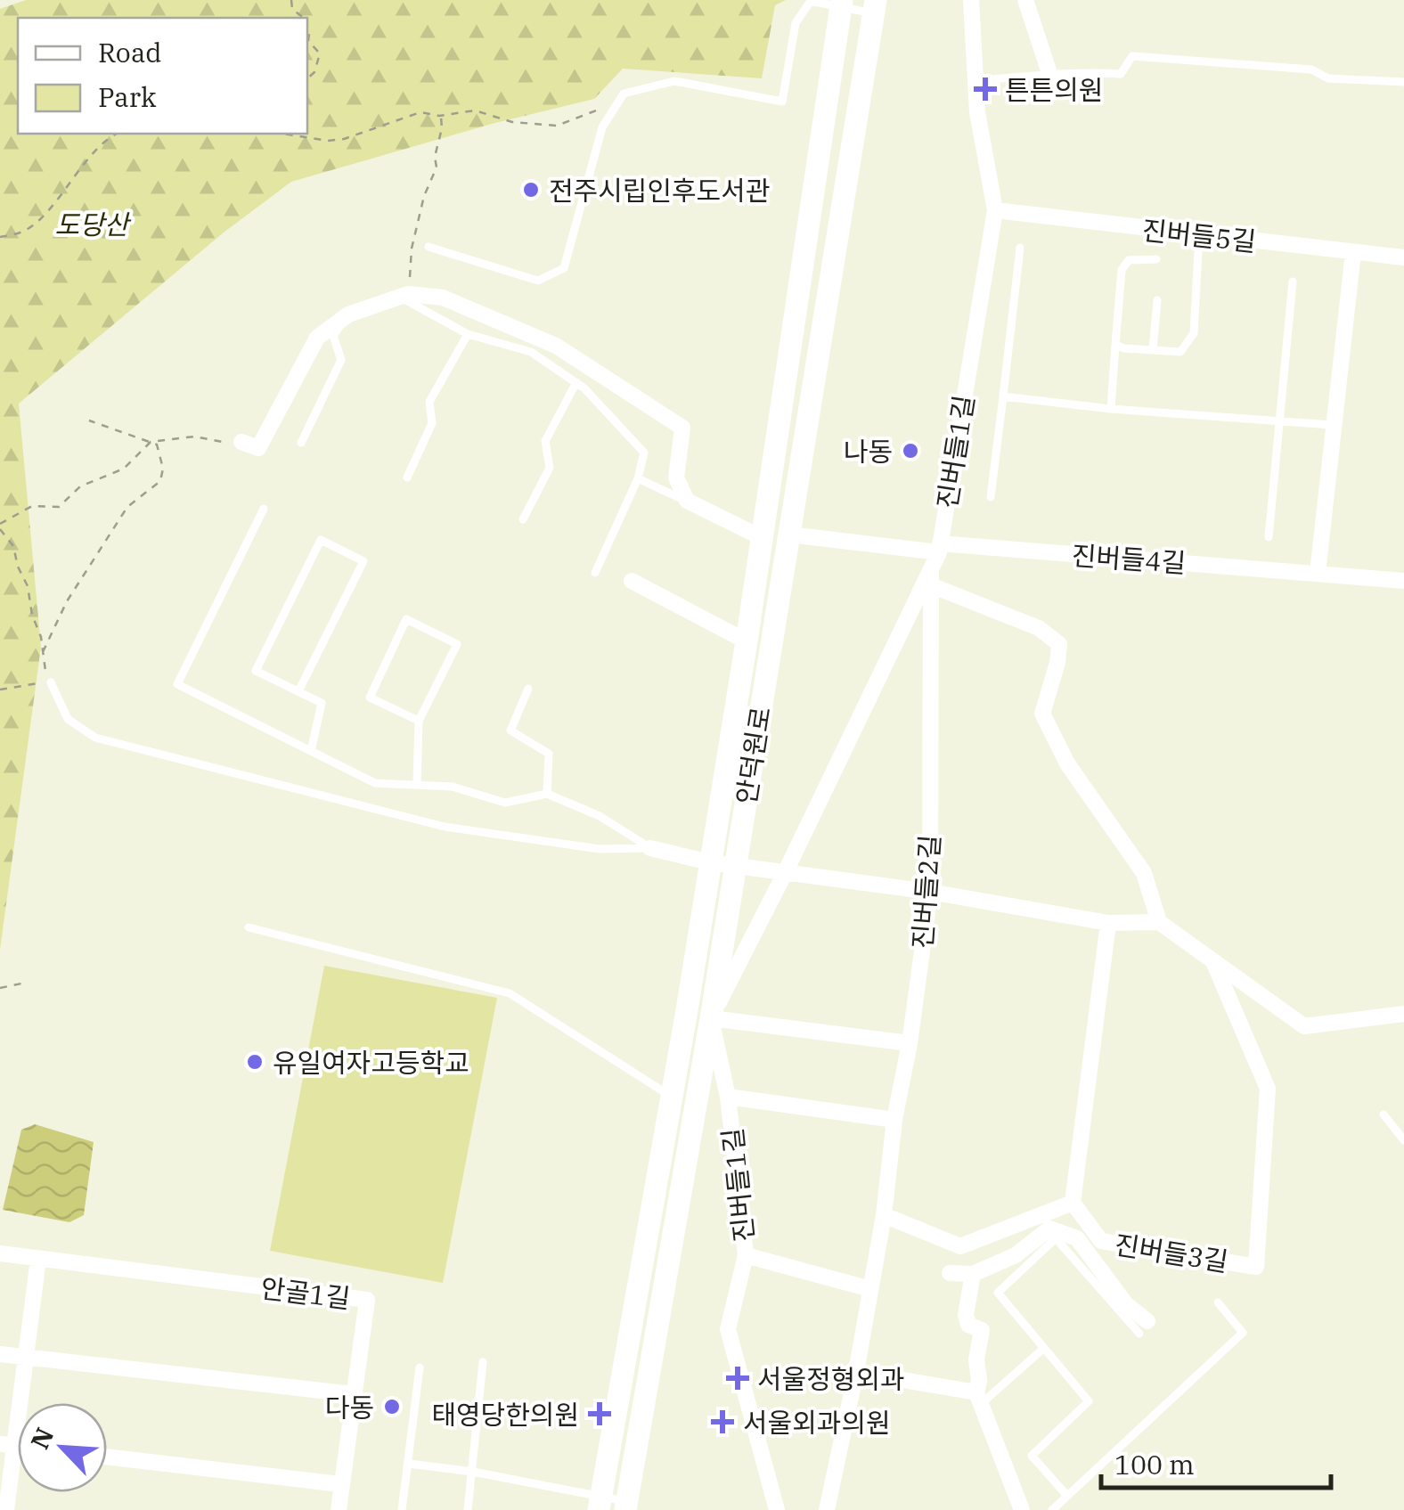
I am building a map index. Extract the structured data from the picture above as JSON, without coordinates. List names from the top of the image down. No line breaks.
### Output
{"streets":{"street":["진버들5길","진버들1길","진버들4길","안덕원로","진버들2길","진버들3길","안골1길"]},"crossings":[["진버들5길","진버들1길"],["진버들1길","진버들4길"],["진버들1길","안덕원로"],["진버들1길","진버들2길"],["진버들4길","안덕원로"],["진버들4길","진버들2길"]],"parks":["도당산"],"places":{"health":["튼튼의원","서울정형외과","태영당한의원","서울외과의원"],"other":["전주시립인후도서관","나동","유일여자고등학교","다동"]},"legend":["Road","Park"],"scale_bar":"100 m","north":"top left"}
